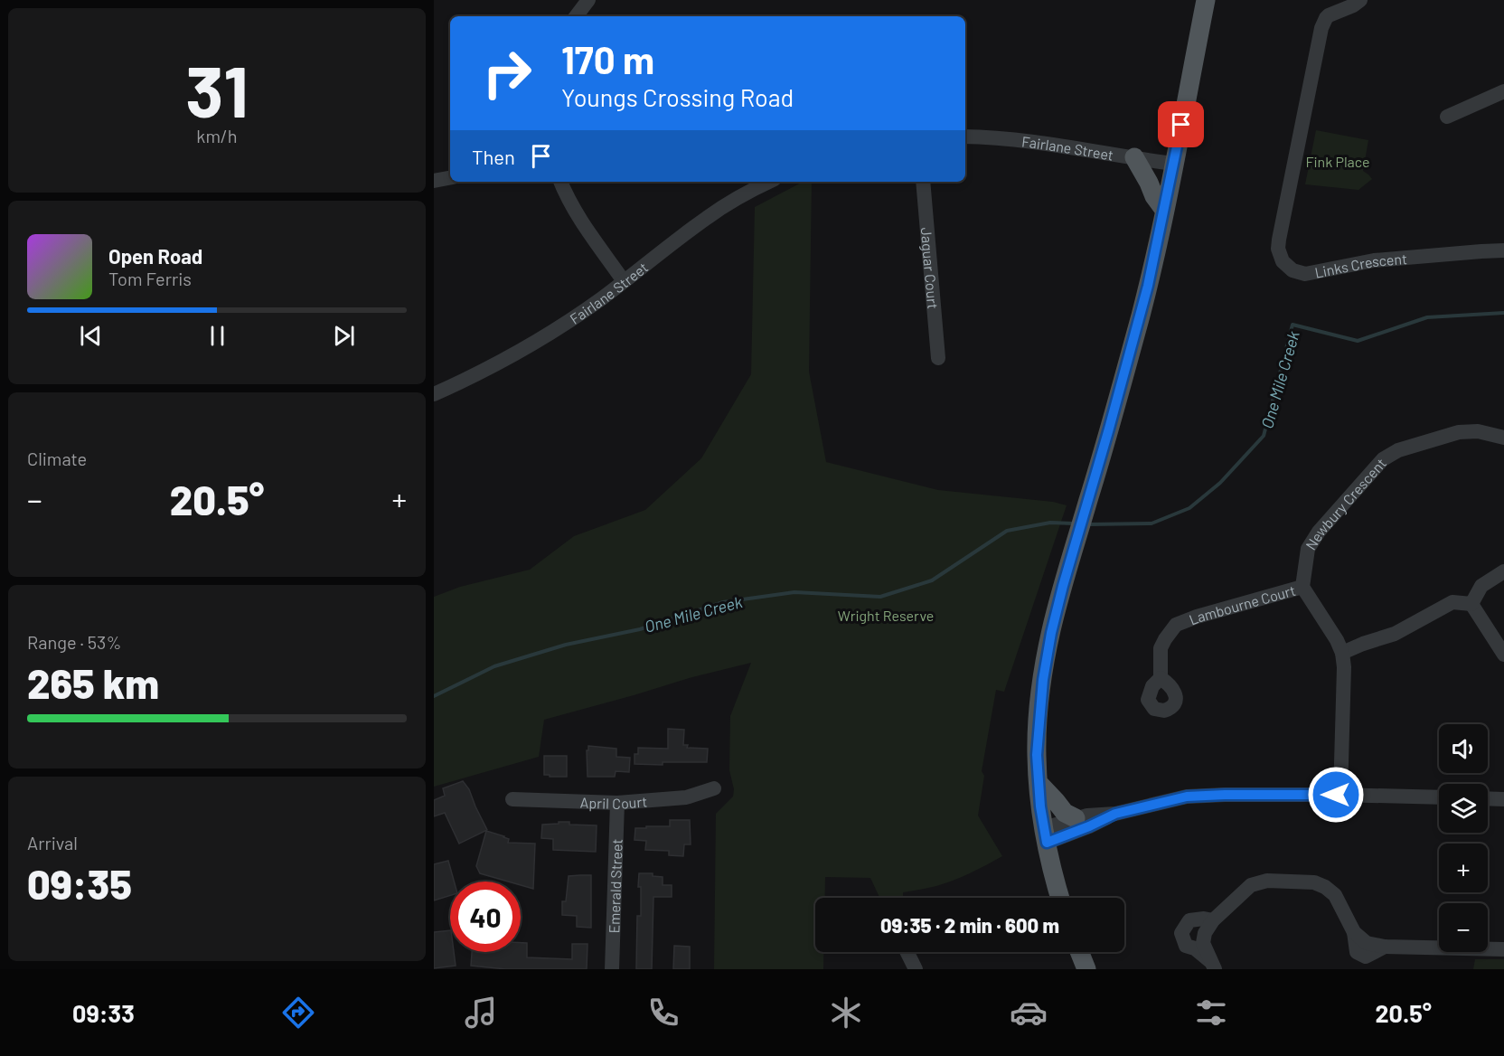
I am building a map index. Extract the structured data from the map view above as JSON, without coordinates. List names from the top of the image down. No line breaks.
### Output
{"streets":{"street":["Fairlane Street","Links Crescent","Jaguar Court","Newbury Crescent","Lambourne Court","April Court","Emerald Street"]},"crossings":[["Newbury Crescent","Lambourne Court"],["April Court","Emerald Street"]],"water":["One Mile Creek"],"parks":["Fink Place","Wright Reserve"],"page":{"tile":[["31","km/h"],"Climate",["Range · 53%","265 km"],["Arrival","09:35"]],"turn":["170 m","Youngs Crossing Road"],"then":"Then","song":["Open Road","Tom Ferris"],"heat":["−","20.5°","+"],"map_buttons":["+","−"],"limit":"40","trip":"09:35 · 2 min · 600 m","tabs":["09:33","20.5°"]}}
